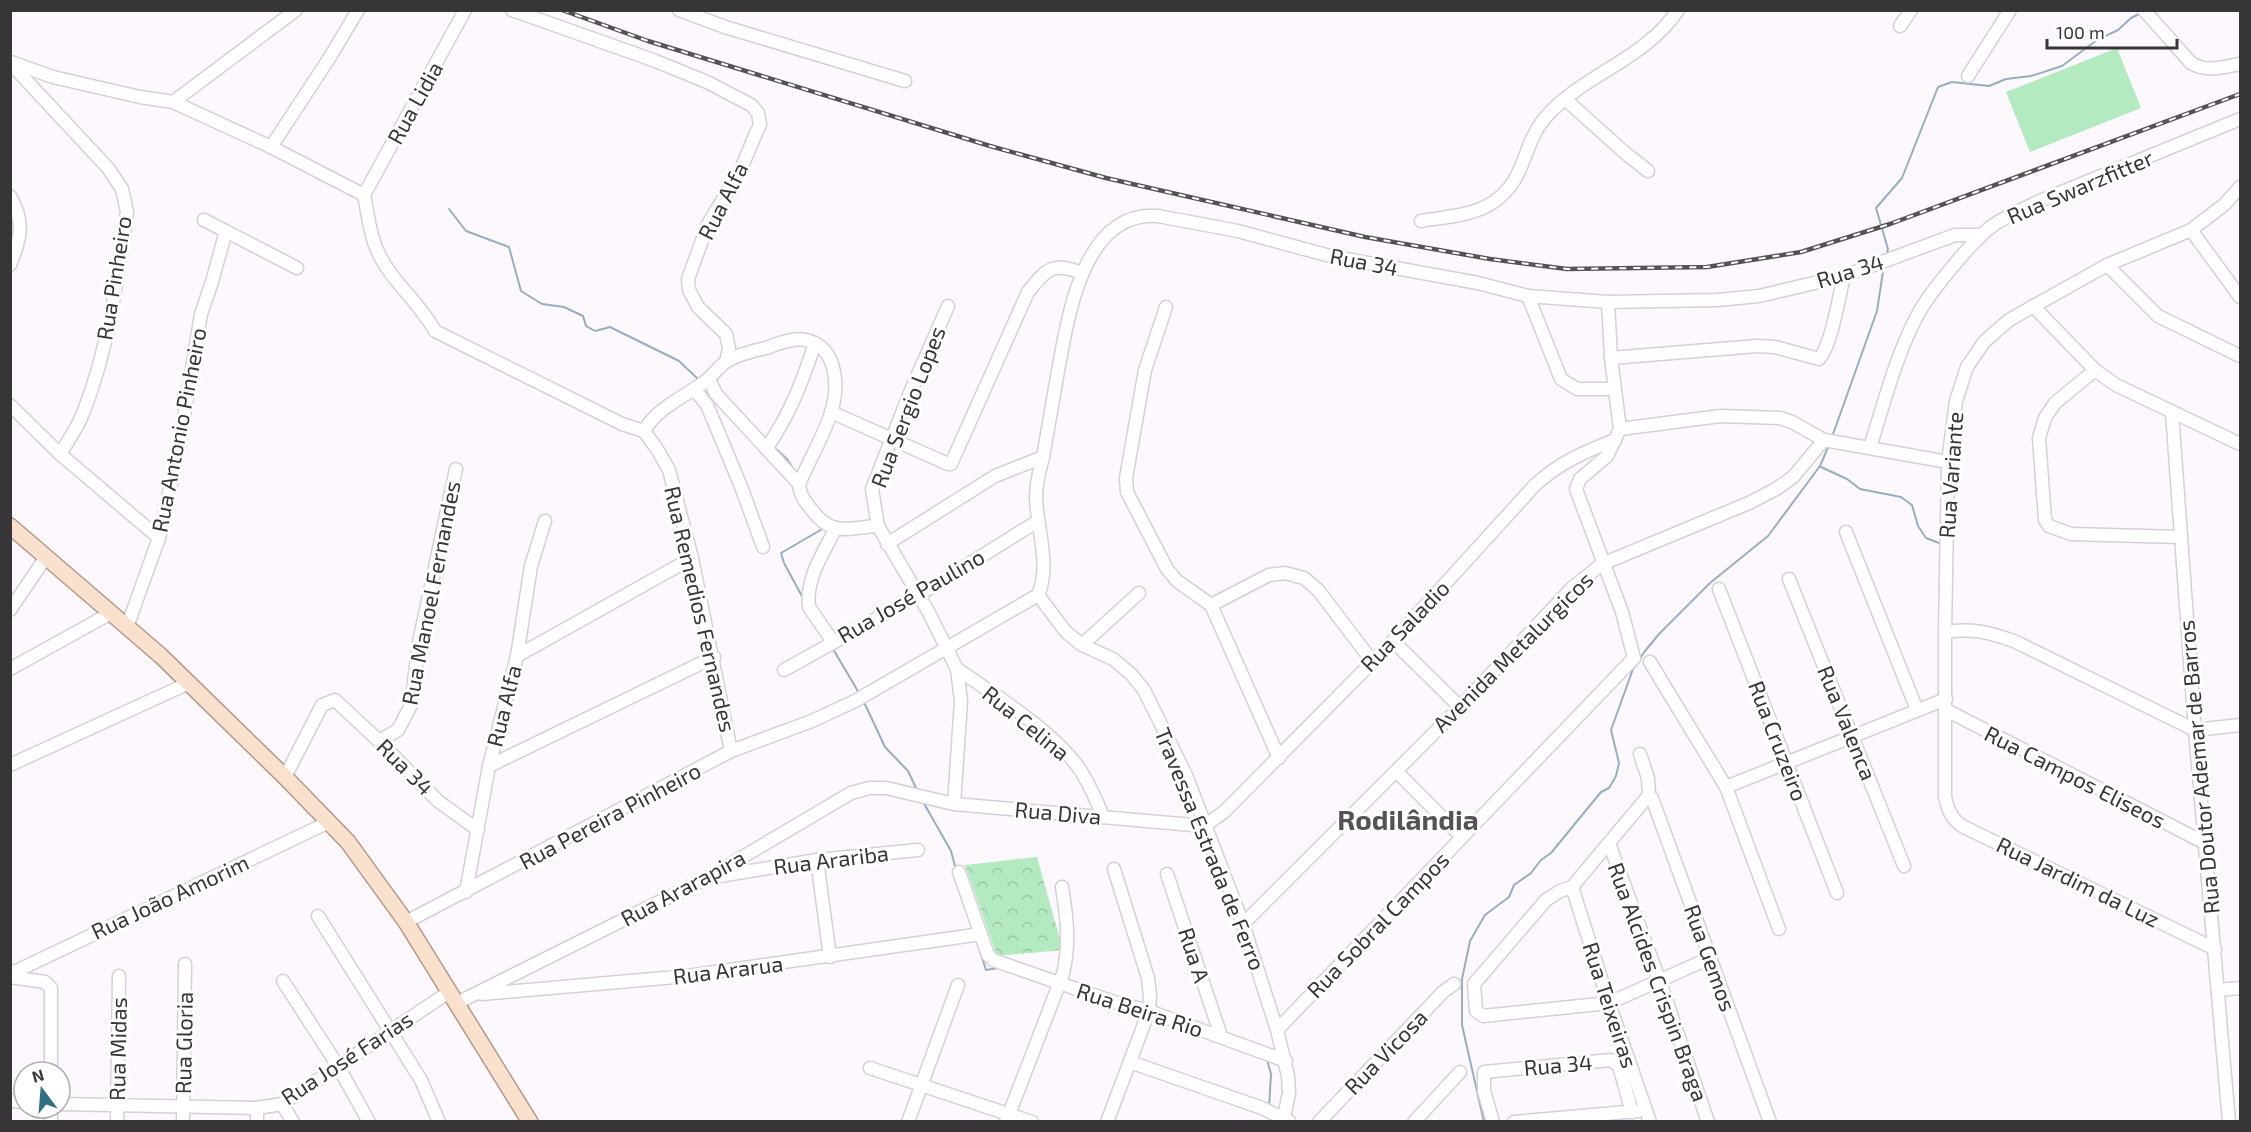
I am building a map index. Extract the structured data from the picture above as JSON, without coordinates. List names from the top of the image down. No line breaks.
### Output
{"streets":{"street":["Rua Lidia","Rua Swarzfitter","Rua Alfa","Rua 34","Rua Pinheiro","Rua Sergio Lopes","Rua Antonio Pinheiro","Rua Variante","Rua Manoel Fernandes","Rua José Paulino","Rua Remedios Fernandes","Rua Saladio","Avenida Metalurgicos","Rua Celina","Rua Valenca","Rua Cruzeiro","Rua Doutor Ademar de Barros","Rua Campos Eliseos","Rua Diva","Rua Pereira Pinheiro","Travessa Estrada de Ferro","Rua Arariba","Rua Jardim da Luz","Rua Ararapira","Rua João Amorim","Rua Sobral Campos","Rua A","Rua Gemos","Rua Ararua","Rua Alcides Crispin Braga","Rua Teixeiras","Rua Beira Rio","Rua Gloria","Rua Midas","Rua Vicosa","Rua José Farias"]},"crossings":[["Rua Swarzfitter","Rua 34"],["Rua Swarzfitter","Rua Saladio"],["Rua Alfa","Rua 34"],["Rua Alfa","Rua Pereira Pinheiro"],["Rua 34","Rua Manoel Fernandes"],["Rua Sergio Lopes","Rua José Paulino"],["Rua Sergio Lopes","Rua Celina"],["Rua Sergio Lopes","Rua Pereira Pinheiro"],["Rua Variante","Rua Saladio"],["Rua Variante","Rua Campos Eliseos"],["Rua Variante","Rua Jardim da Luz"],["Rua Remedios Fernandes","Rua Pereira Pinheiro"],["Rua Saladio","Avenida Metalurgicos"],["Rua Saladio","Rua Diva"],["Rua Saladio","Travessa Estrada de Ferro"],["Avenida Metalurgicos","Travessa Estrada de Ferro"],["Avenida Metalurgicos","Rua Sobral Campos"],["Rua Celina","Rua Diva"],["Rua Doutor Ademar de Barros","Rua Campos Eliseos"],["Rua Doutor Ademar de Barros","Rua Jardim da Luz"],["Rua Diva","Travessa Estrada de Ferro"],["Rua Diva","Rua Ararapira"],["Rua Pereira Pinheiro","Travessa Estrada de Ferro"],["Travessa Estrada de Ferro","Rua Sobral Campos"],["Travessa Estrada de Ferro","Rua Beira Rio"],["Rua Arariba","Rua Ararapira"],["Rua Ararapira","Rua Ararua"],["Rua Ararapira","Rua José Farias"],["Rua A","Rua Beira Rio"],["Rua Ararua","Rua Beira Rio"],["Rua Gloria","Rua José Farias"],["Rua Midas","Rua José Farias"]],"districts":["Rodilândia"],"scale_bar":"100 m","north":"top"}
